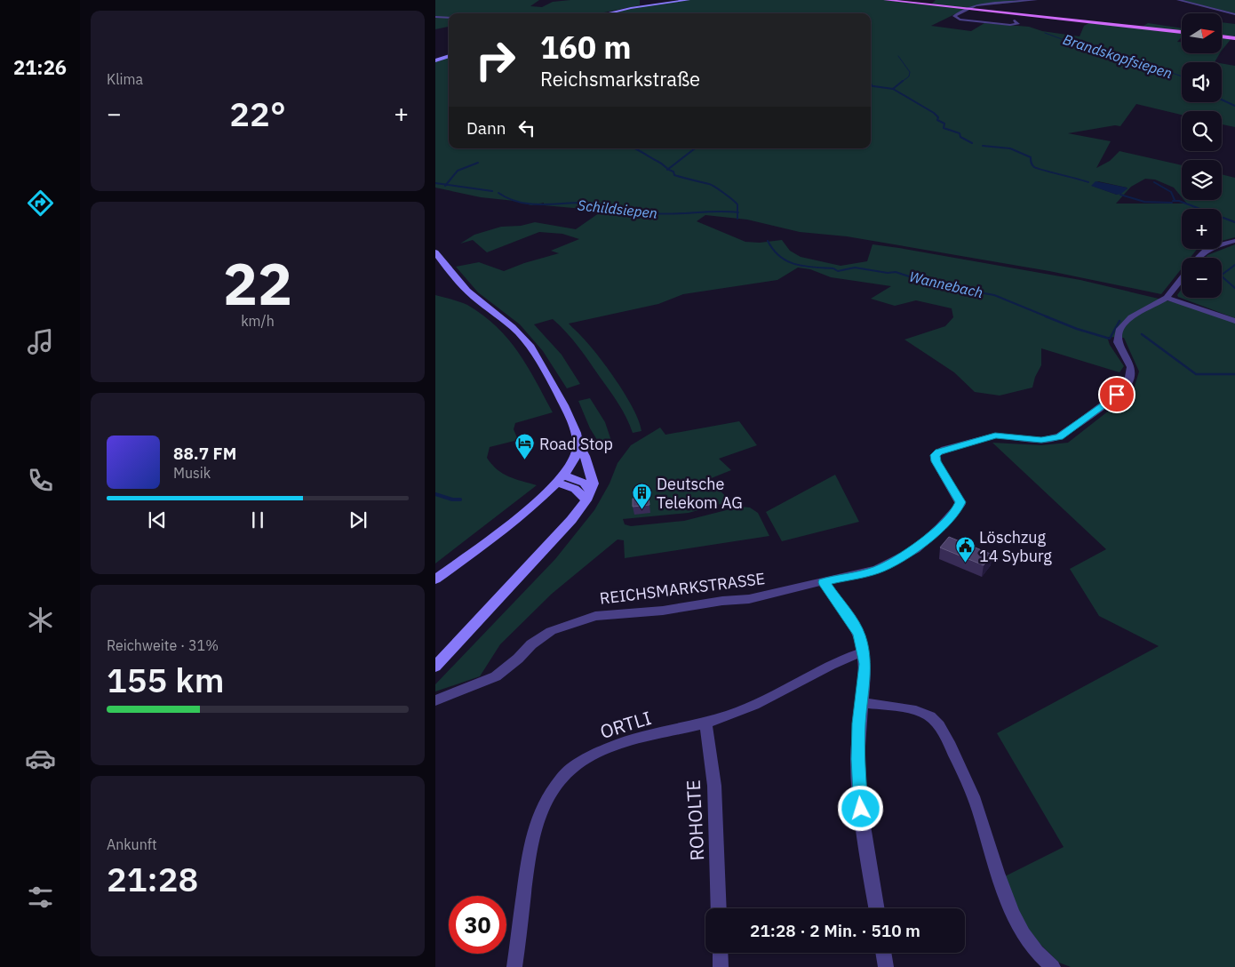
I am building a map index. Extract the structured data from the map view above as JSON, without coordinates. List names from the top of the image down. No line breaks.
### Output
{"streets":{"street":["REICHSMARKSTRASSE","ORTLI","ROHOLTE"]},"crossings":[["ORTLI","ROHOLTE"]],"water":["Brandskopfsiepen","Schildsiepen","Wannebach"],"places":{"hotel":["Road Stop"],"building":["Deutsche Telekom AG"],"public building":["Löschzug 14 Syburg"]},"north":"right","page":{"tabs":"21:26","tile":["Klima",["22","km/h"],["Reichweite · 31%","155 km"],["Ankunft","21:28"]],"map_buttons":["+","−"],"turn":["160 m","Reichsmarkstraße"],"heat":["−","22°","+"],"then":"Dann","song":["88.7 FM","Musik"],"limit":"30","trip":"21:28 · 2 Min. · 510 m"}}
